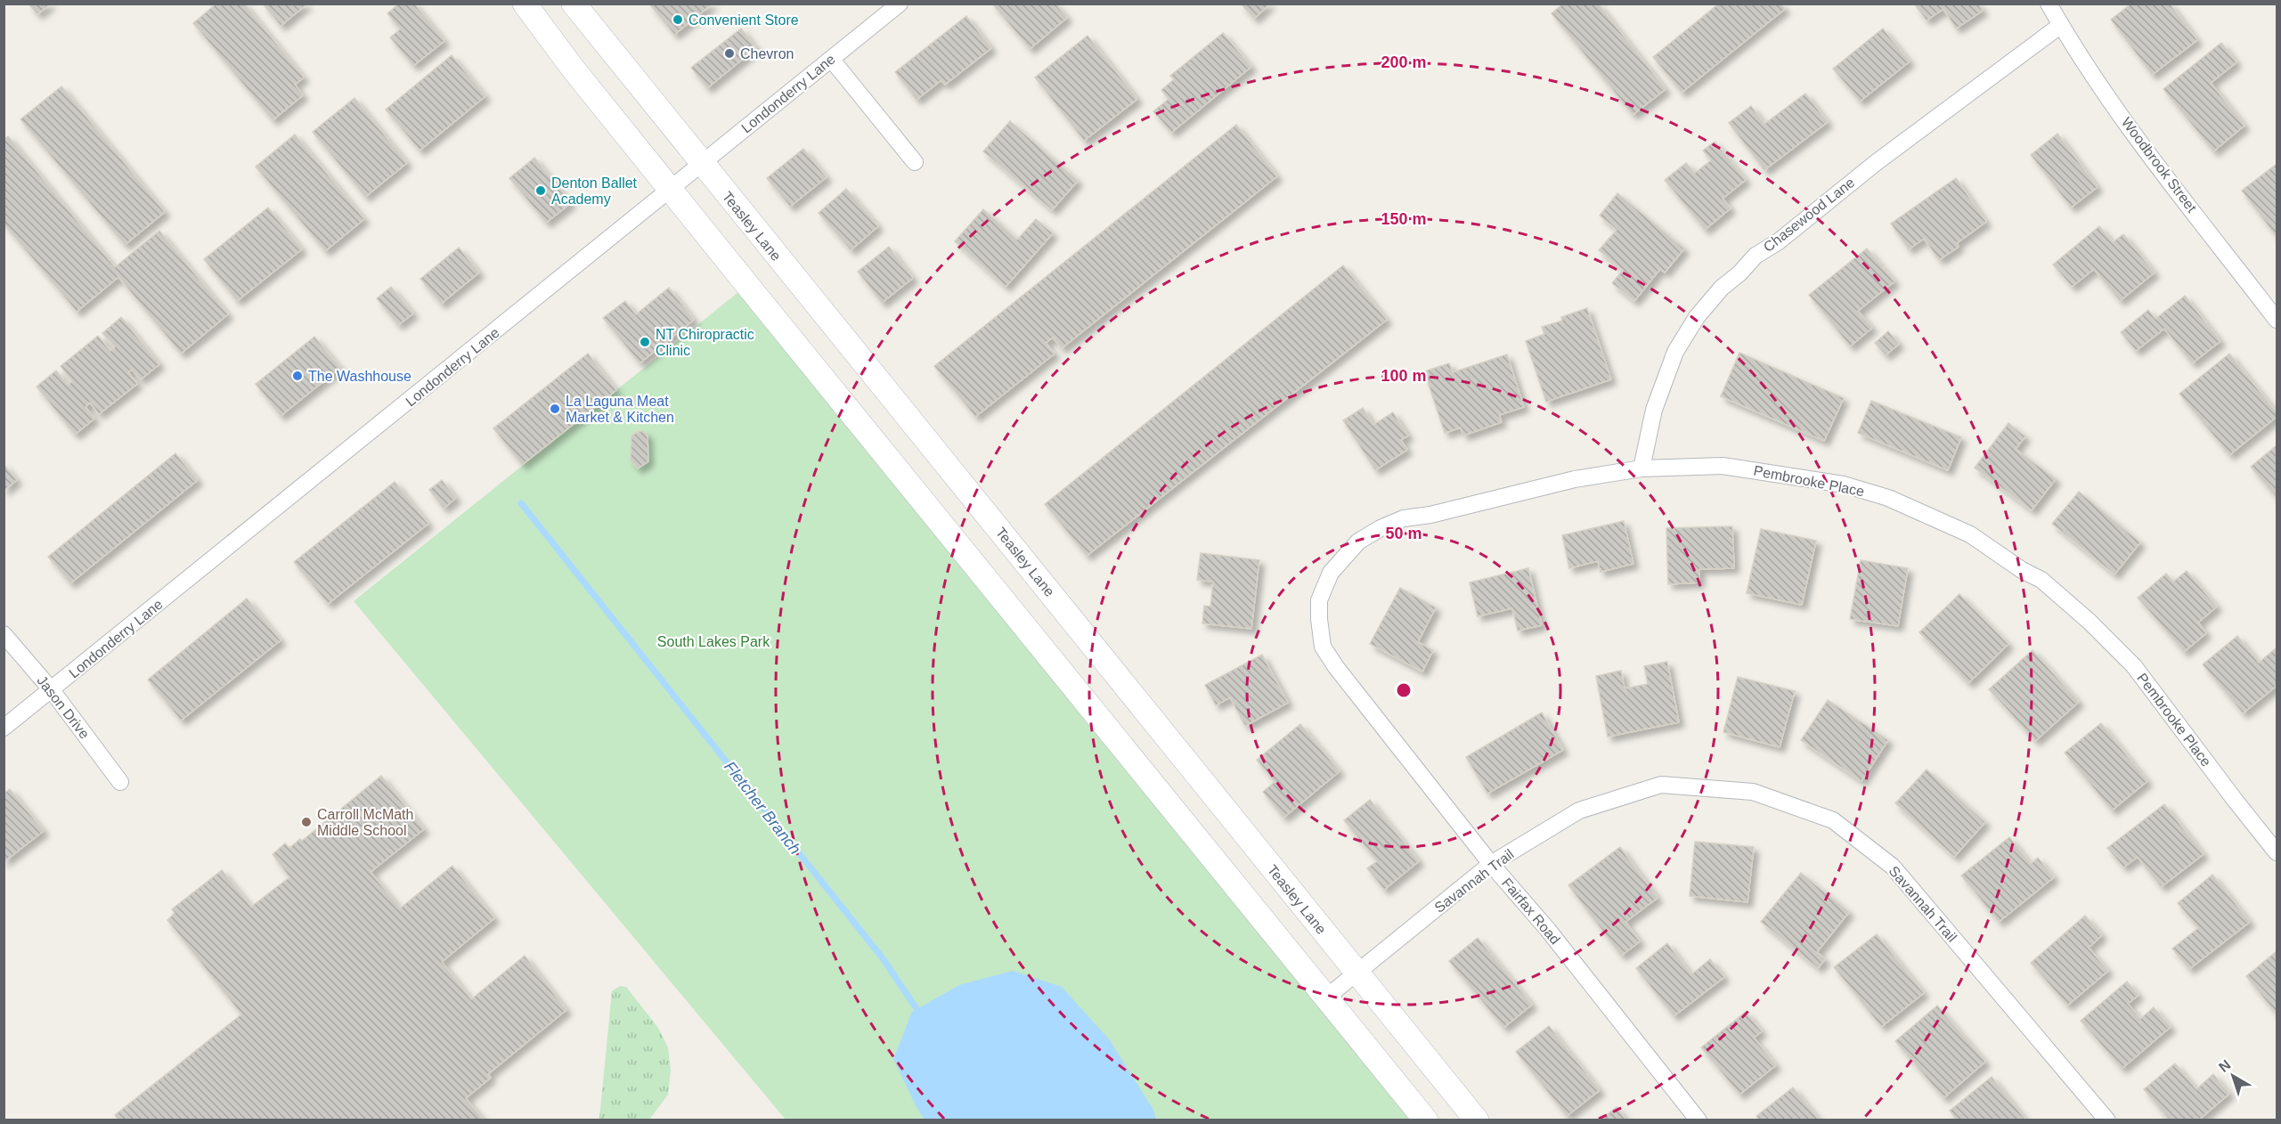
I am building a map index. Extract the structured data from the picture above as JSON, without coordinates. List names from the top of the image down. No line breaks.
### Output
{"streets":{"main road":["Teasley Lane"],"street":["Londonderry Lane","Woodbrook Street","Chasewood Lane","Pembrooke Place","Jason Drive","Savannah Trail","Fairfax Road"]},"crossings":[["Londonderry Lane","Teasley Lane"],["Londonderry Lane","Jason Drive"],["Woodbrook Street","Chasewood Lane"],["Chasewood Lane","Pembrooke Place"],["Teasley Lane","Savannah Trail"],["Pembrooke Place","Fairfax Road"],["Savannah Trail","Fairfax Road"]],"water":["Fletcher Branch"],"parks":["South Lakes Park"],"places":["Convenient Store","Chevron","Denton Ballet Academy","NT Chiropractic Clinic","The Washhouse","La Laguna Meat Market & Kitchen","Carroll McMath Middle School"],"north":"top left","rings":["200 m","150 m","100 m","50 m"]}
